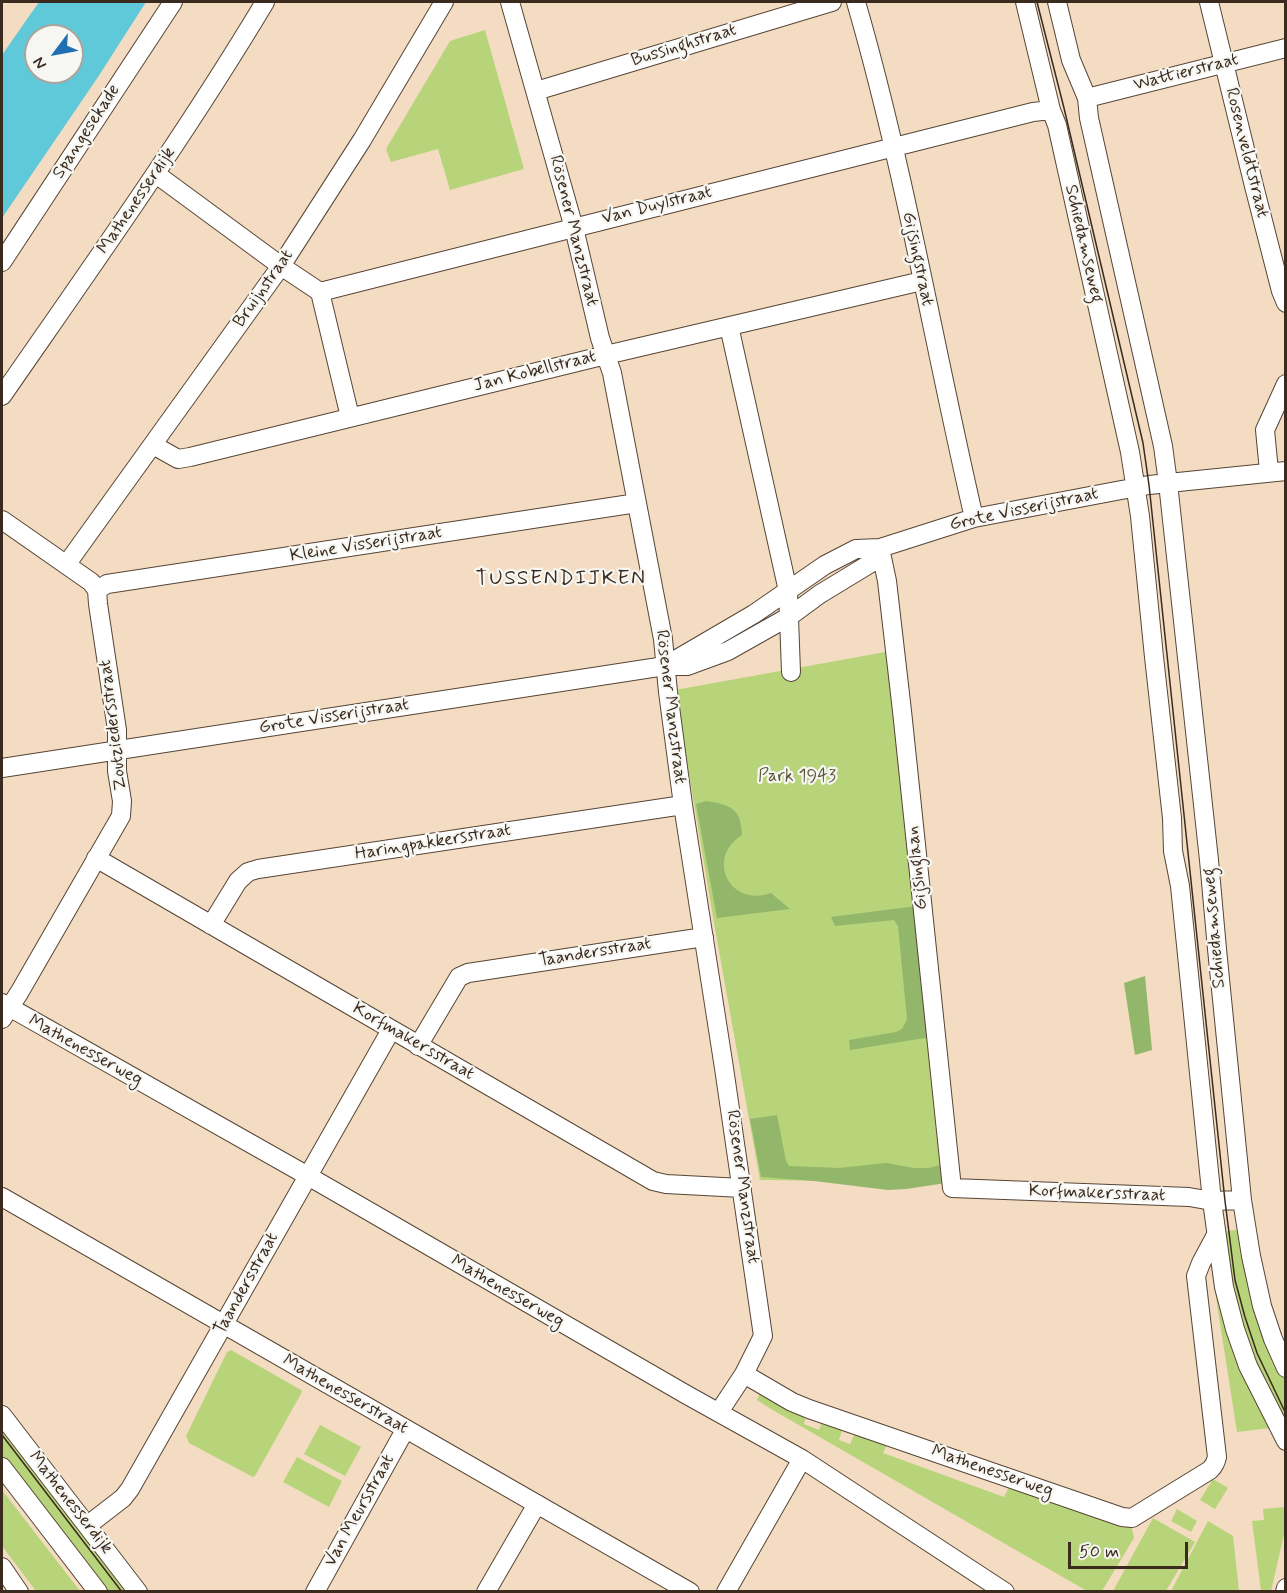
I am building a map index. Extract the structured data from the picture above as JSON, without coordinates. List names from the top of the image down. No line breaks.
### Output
{"streets":{"street":["Bussinghstraat","Wattierstraat","Spangesekade","Rosenveldtstraat","Mathenesserdijk","Van Duylstraat","Rösener Manzstraat","Schiedamseweg","Gijsingstraat","Bruijnstraat","Jan Kobellstraat","Grote Visserijstraat","Kleine Visserijstraat","Zoutziedersstraat","Haringpakkersstraat","Gijsinglaan","Taandersstraat","Korfmakersstraat","Mathenesserweg","Mathenesserstraat","Van Meursstraat"]},"crossings":[["Bussinghstraat","Rösener Manzstraat"],["Wattierstraat","Rosenveldtstraat"],["Wattierstraat","Schiedamseweg"],["Mathenesserdijk","Taandersstraat"],["Van Duylstraat","Rösener Manzstraat"],["Van Duylstraat","Schiedamseweg"],["Van Duylstraat","Gijsingstraat"],["Rösener Manzstraat","Jan Kobellstraat"],["Rösener Manzstraat","Grote Visserijstraat"],["Rösener Manzstraat","Kleine Visserijstraat"],["Rösener Manzstraat","Haringpakkersstraat"],["Rösener Manzstraat","Taandersstraat"],["Rösener Manzstraat","Korfmakersstraat"],["Rösener Manzstraat","Mathenesserweg"],["Schiedamseweg","Grote Visserijstraat"],["Schiedamseweg","Korfmakersstraat"],["Schiedamseweg","Mathenesserweg"],["Gijsingstraat","Jan Kobellstraat"],["Gijsingstraat","Grote Visserijstraat"],["Bruijnstraat","Jan Kobellstraat"],["Grote Visserijstraat","Zoutziedersstraat"],["Grote Visserijstraat","Gijsinglaan"],["Kleine Visserijstraat","Zoutziedersstraat"],["Zoutziedersstraat","Korfmakersstraat"],["Zoutziedersstraat","Mathenesserweg"],["Haringpakkersstraat","Korfmakersstraat"],["Gijsinglaan","Korfmakersstraat"],["Taandersstraat","Korfmakersstraat"],["Taandersstraat","Mathenesserweg"],["Taandersstraat","Mathenesserstraat"],["Mathenesserstraat","Van Meursstraat"]],"districts":["TUSSENDIJKEN"],"parks":["Park 1943"],"scale_bar":"50 m","north":"bottom left"}
